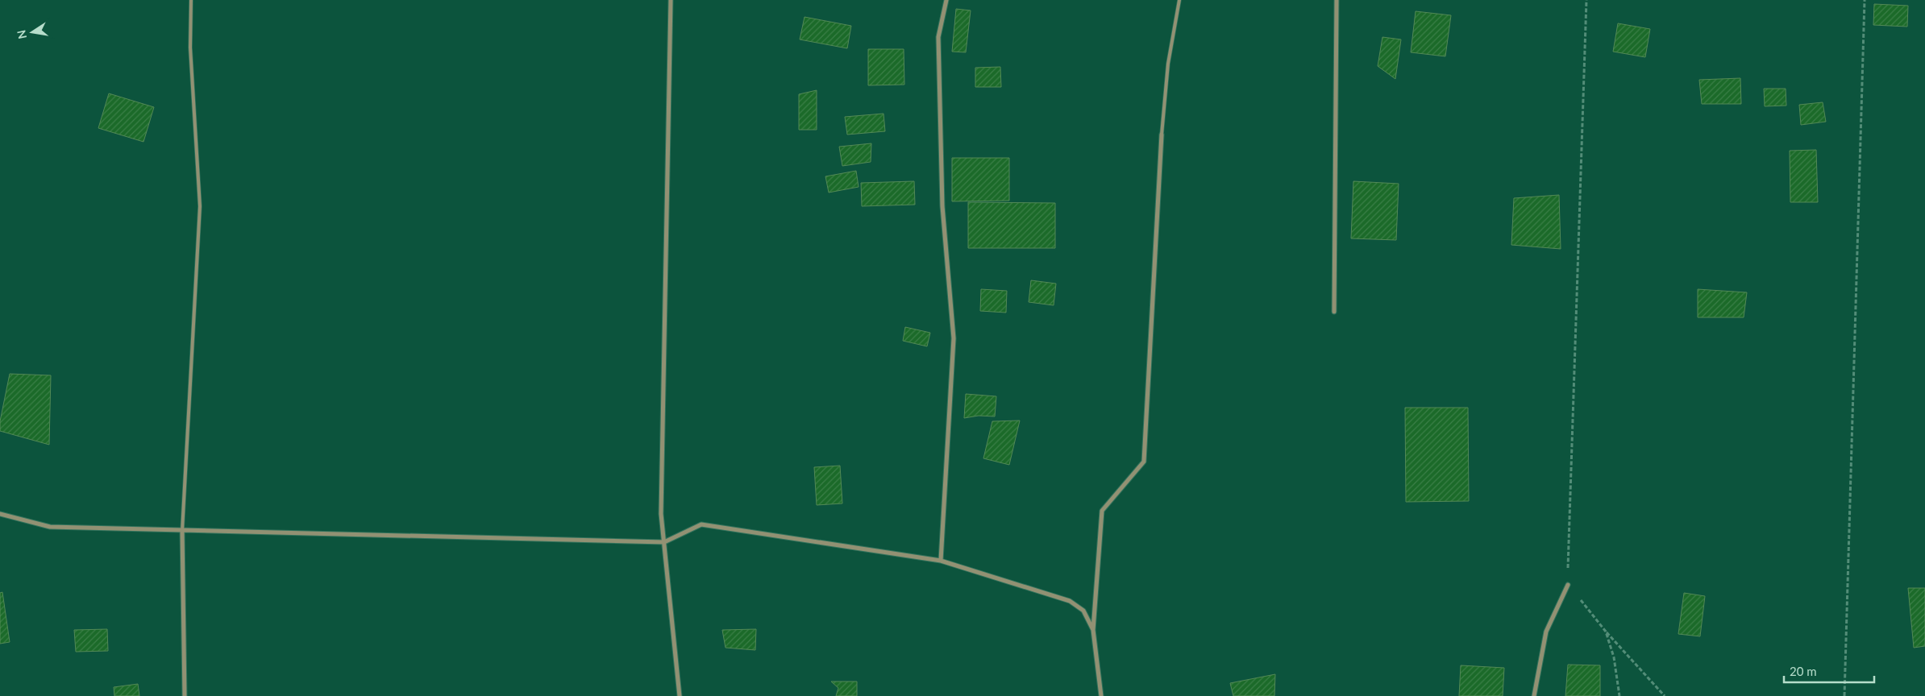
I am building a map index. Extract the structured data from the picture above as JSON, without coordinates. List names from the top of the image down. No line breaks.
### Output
{"scale_bar":"20 m","north":"left"}
